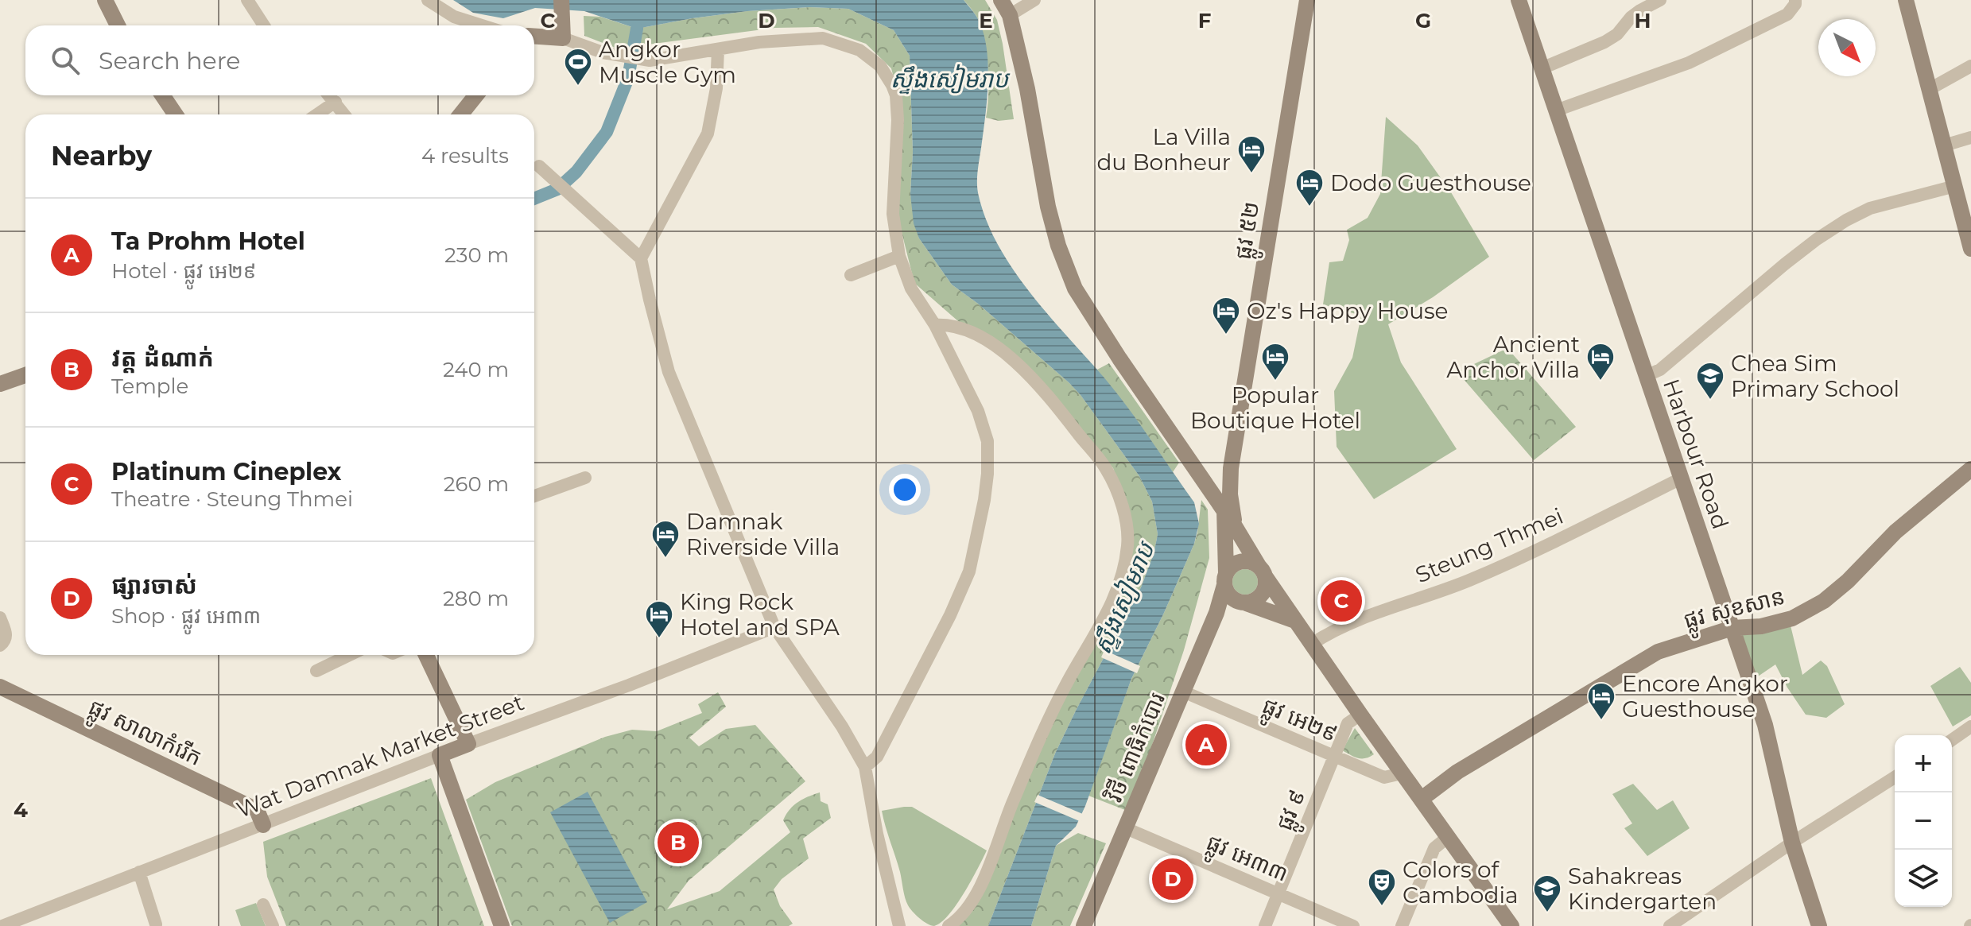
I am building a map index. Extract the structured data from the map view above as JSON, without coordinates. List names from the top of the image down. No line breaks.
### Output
{"streets":{"street":["ផ្លូវ ៥២","Harbour Road","Steung Thmei","ផ្លូវ សុខសាន","ផ្លូវ អេ២៩","ផ្លូវ សាលាកំរើក","វិថី ពោធិកំបោរ","Wat Damnak Market Street","ផ្លូវ ៩","ផ្លូវ អេ៣៣"]},"crossings":[["ផ្លូវ ៥២","វិថី ពោធិកំបោរ"],["Harbour Road","Steung Thmei"],["Harbour Road","ផ្លូវ សុខសាន"],["ផ្លូវ អេ២៩","វិថី ពោធិកំបោរ"],["ផ្លូវ អេ២៩","ផ្លូវ ៩"],["ផ្លូវ សាលាកំរើក","Wat Damnak Market Street"],["វិថី ពោធិកំបោរ","ផ្លូវ អេ៣៣"],["ផ្លូវ ៩","ផ្លូវ អេ៣៣"]],"water":["ស្ទឹងសៀមរាប"],"places":{"sports":["Angkor Muscle Gym"],"hotel":["La Villa du Bonheur","Dodo Guesthouse","Oz's Happy House","Popular Boutique Hotel","Ancient Anchor Villa","Damnak Riverside Villa","King Rock Hotel and SPA","Encore Angkor Guesthouse"],"school or university":["Chea Sim Primary School","Sahakreas Kindergarten"],"theatre":["Colors of Cambodia"]},"north":"bottom right","page":{"search":"Search here","heading":["Nearby","4 results"],"list":[{"mark":"A","name":"Ta Prohm Hotel","note":"Hotel · ផ្លូវ អេ២៩","value":"230 m"},{"mark":"B","name":"វត្ត ដំំណាក់","note":"Temple","value":"240 m"},{"mark":"C","name":"Platinum Cineplex","note":"Theatre · Steung Thmei","value":"260 m"},{"mark":"D","name":"ផ្សារចាស់","note":"Shop · ផ្លូវ អេ៣៣","value":"280 m"}],"pins":["C","A","B","D"],"map_buttons":["+","−"]},"grid":{"columns":["C","D","E","F","G","H"],"rows":["4"]}}
